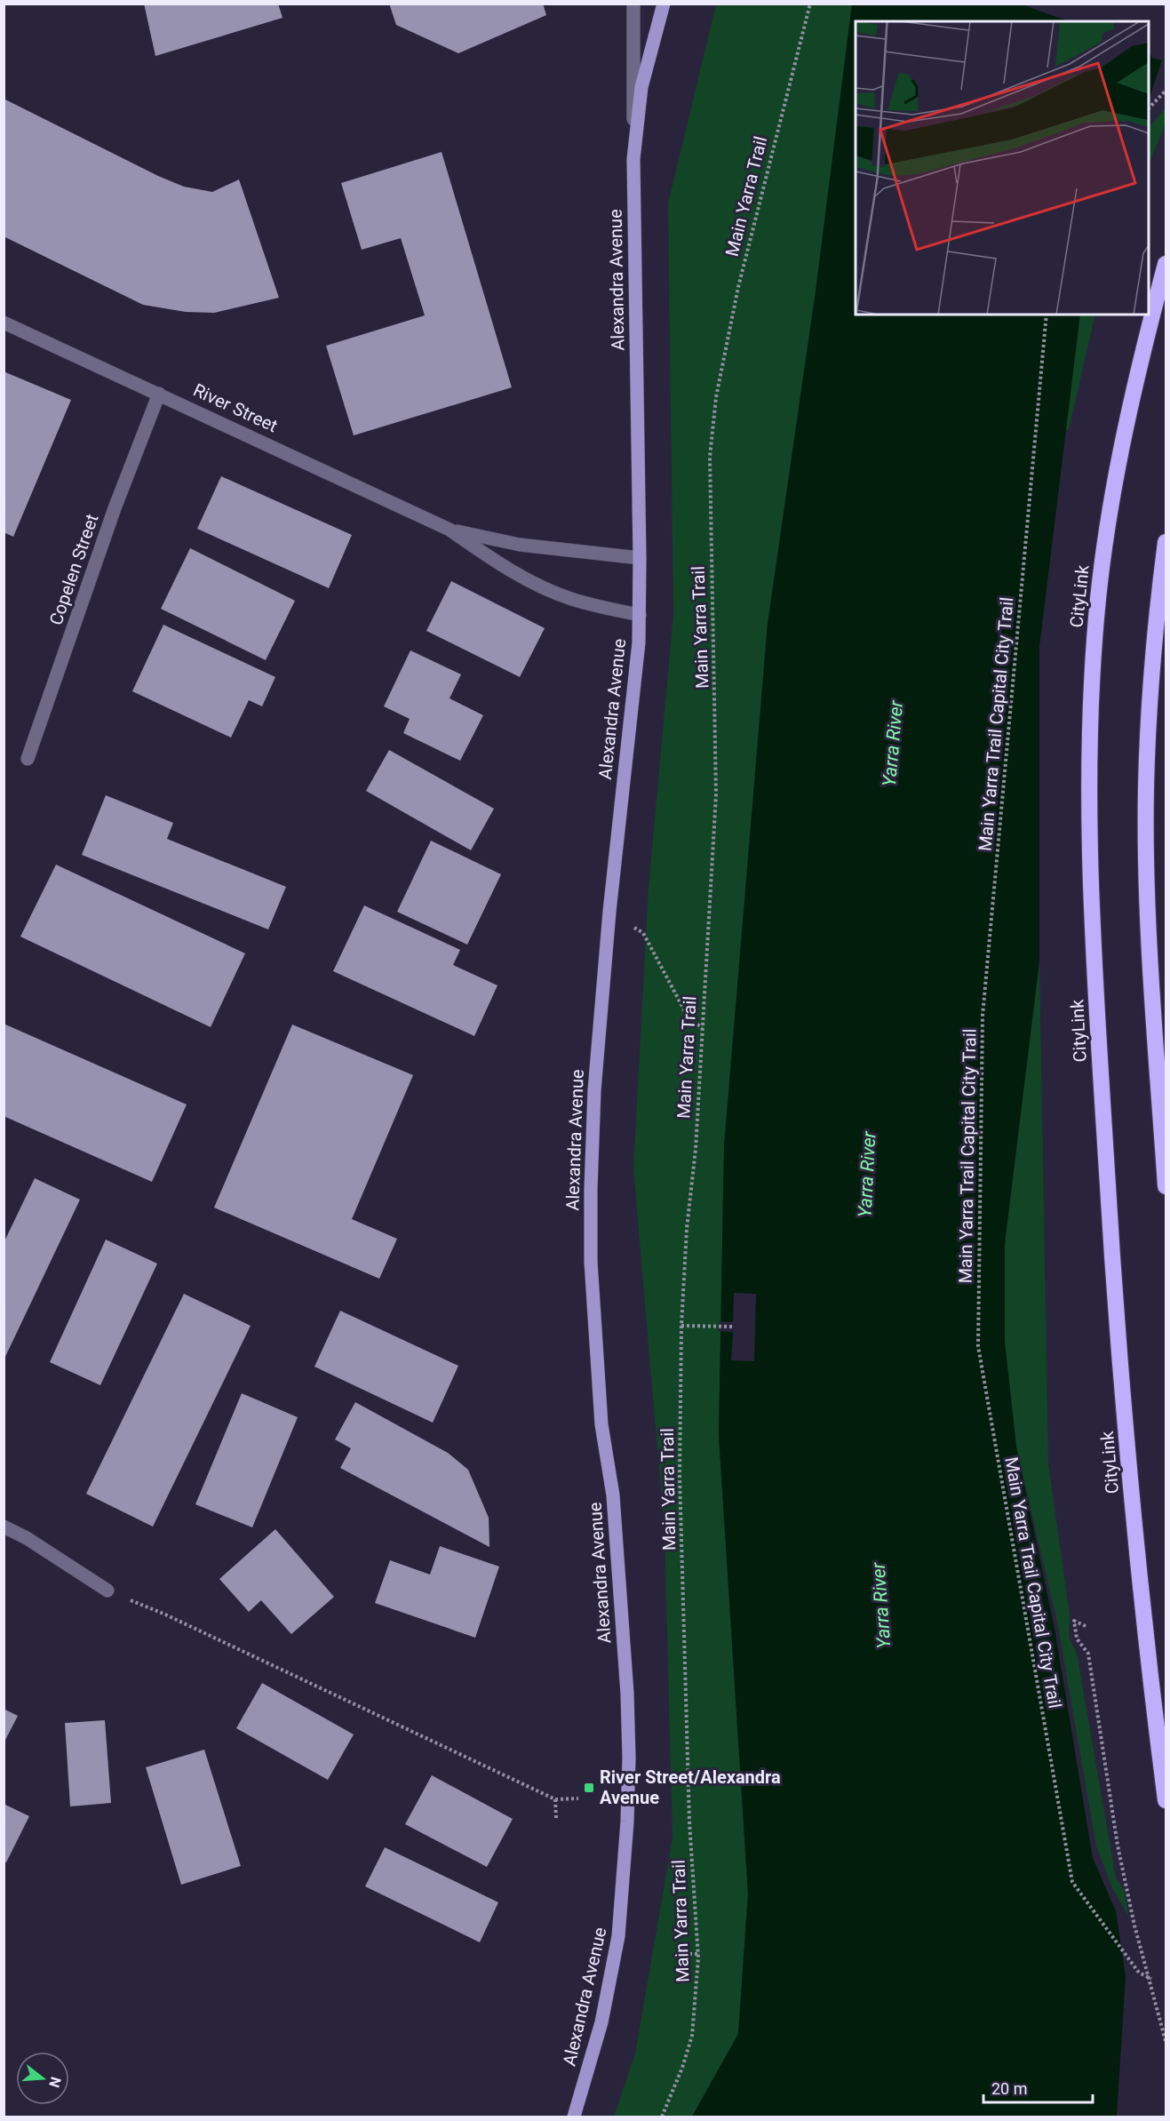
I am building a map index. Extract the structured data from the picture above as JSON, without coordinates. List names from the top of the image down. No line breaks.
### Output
{"streets":{"highway":["CityLink"],"main road":["Alexandra Avenue"],"street":["River Street","Copelen Street"],"path":["Main Yarra Trail","Main Yarra Trail Capital City Trail"]},"crossings":[["Alexandra Avenue","River Street"],["River Street","Copelen Street"]],"water":["Yarra River"],"places":{"transit":["River Street/Alexandra Avenue"]},"scale_bar":"20 m","north":"right"}
